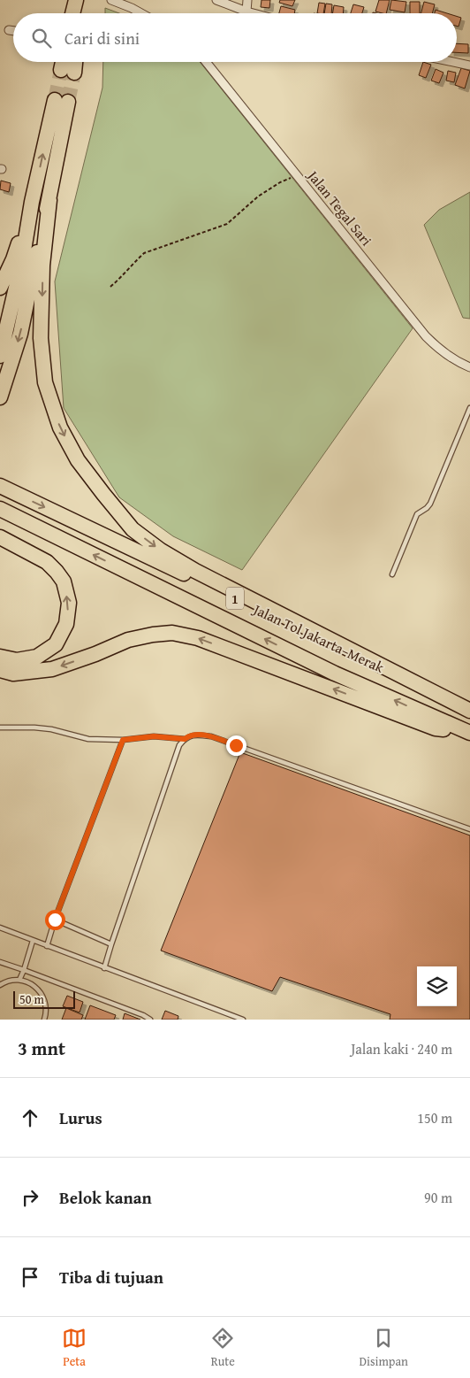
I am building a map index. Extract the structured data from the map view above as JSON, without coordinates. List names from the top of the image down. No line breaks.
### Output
{"streets":{"highway":["1","Jalan Tol Jakarta–Merak"],"street":["Jalan Tegal Sari"]},"scale_bar":"50 m","page":{"search":"Cari di sini","scale":"50 m","heading":["3 mnt","Jalan kaki · 240 m"],"list":[["Lurus","150 m"],["Belok kanan","90 m"],"Tiba di tujuan"],"nav":["Peta","Rute","Disimpan"]}}
